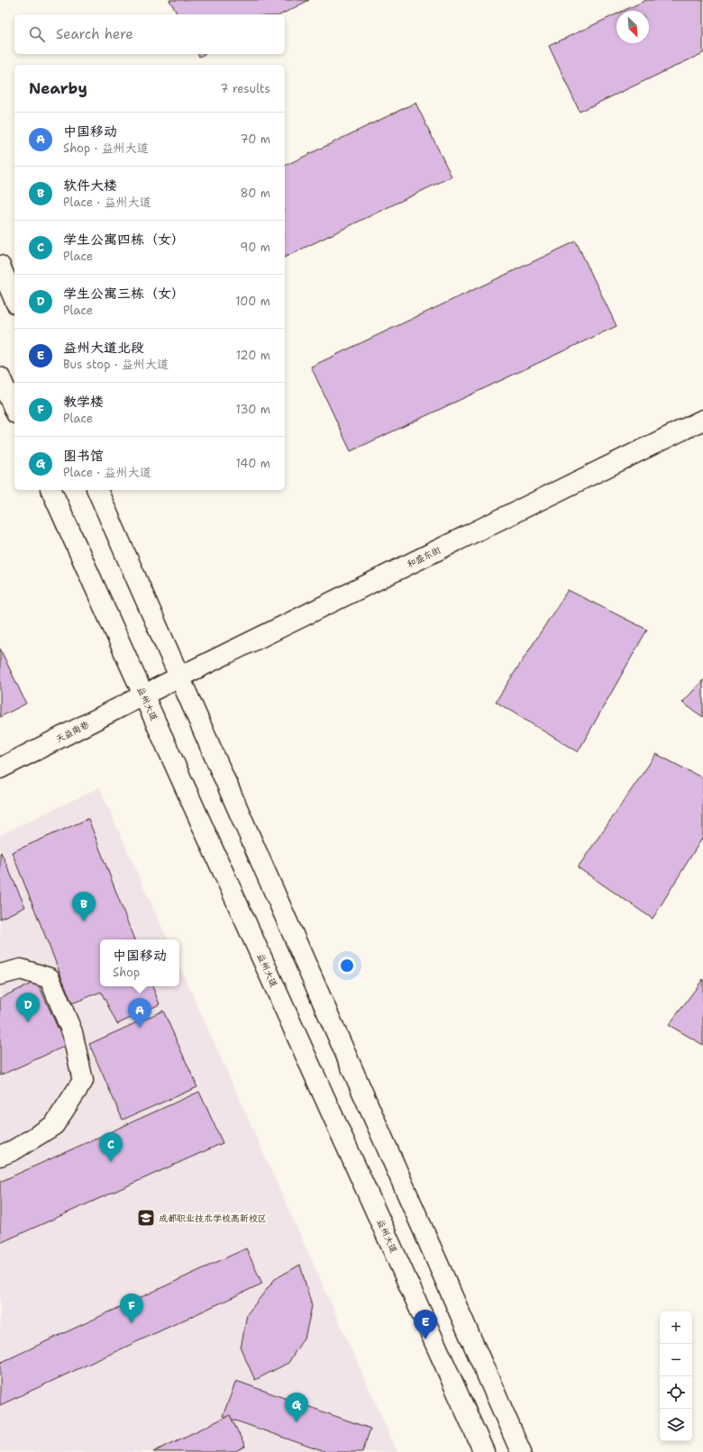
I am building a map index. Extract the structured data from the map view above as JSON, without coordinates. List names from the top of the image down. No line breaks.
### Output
{"streets":{"main road":["和盛东街","益州大道","天益南巷"]},"crossings":[["和盛东街","益州大道"],["和盛东街","天益南巷"],["益州大道","天益南巷"]],"places":{"school or university":["成都职业技术学校高新校区"]},"north":"bottom right","page":{"search":"Search here","heading":["Nearby","7 results"],"list":[{"mark":"A","name":"中国移动","note":"Shop · 益州大道","value":"70 m"},{"mark":"B","name":"软件大楼","note":"Place · 益州大道","value":"80 m"},{"mark":"C","name":"学生公寓四栋（女）","note":"Place","value":"90 m"},{"mark":"D","name":"学生公寓三栋（女）","note":"Place","value":"100 m"},{"mark":"E","name":"益州大道北段","note":"Bus stop · 益州大道","value":"120 m"},{"mark":"F","name":"教学楼","note":"Place","value":"130 m"},{"mark":"G","name":"图书馆","note":"Place · 益州大道","value":"140 m"}],"pins":["B","D","A","C","F","E","G"],"popup":["中国移动","Shop"],"map_buttons":["+","−"]}}
